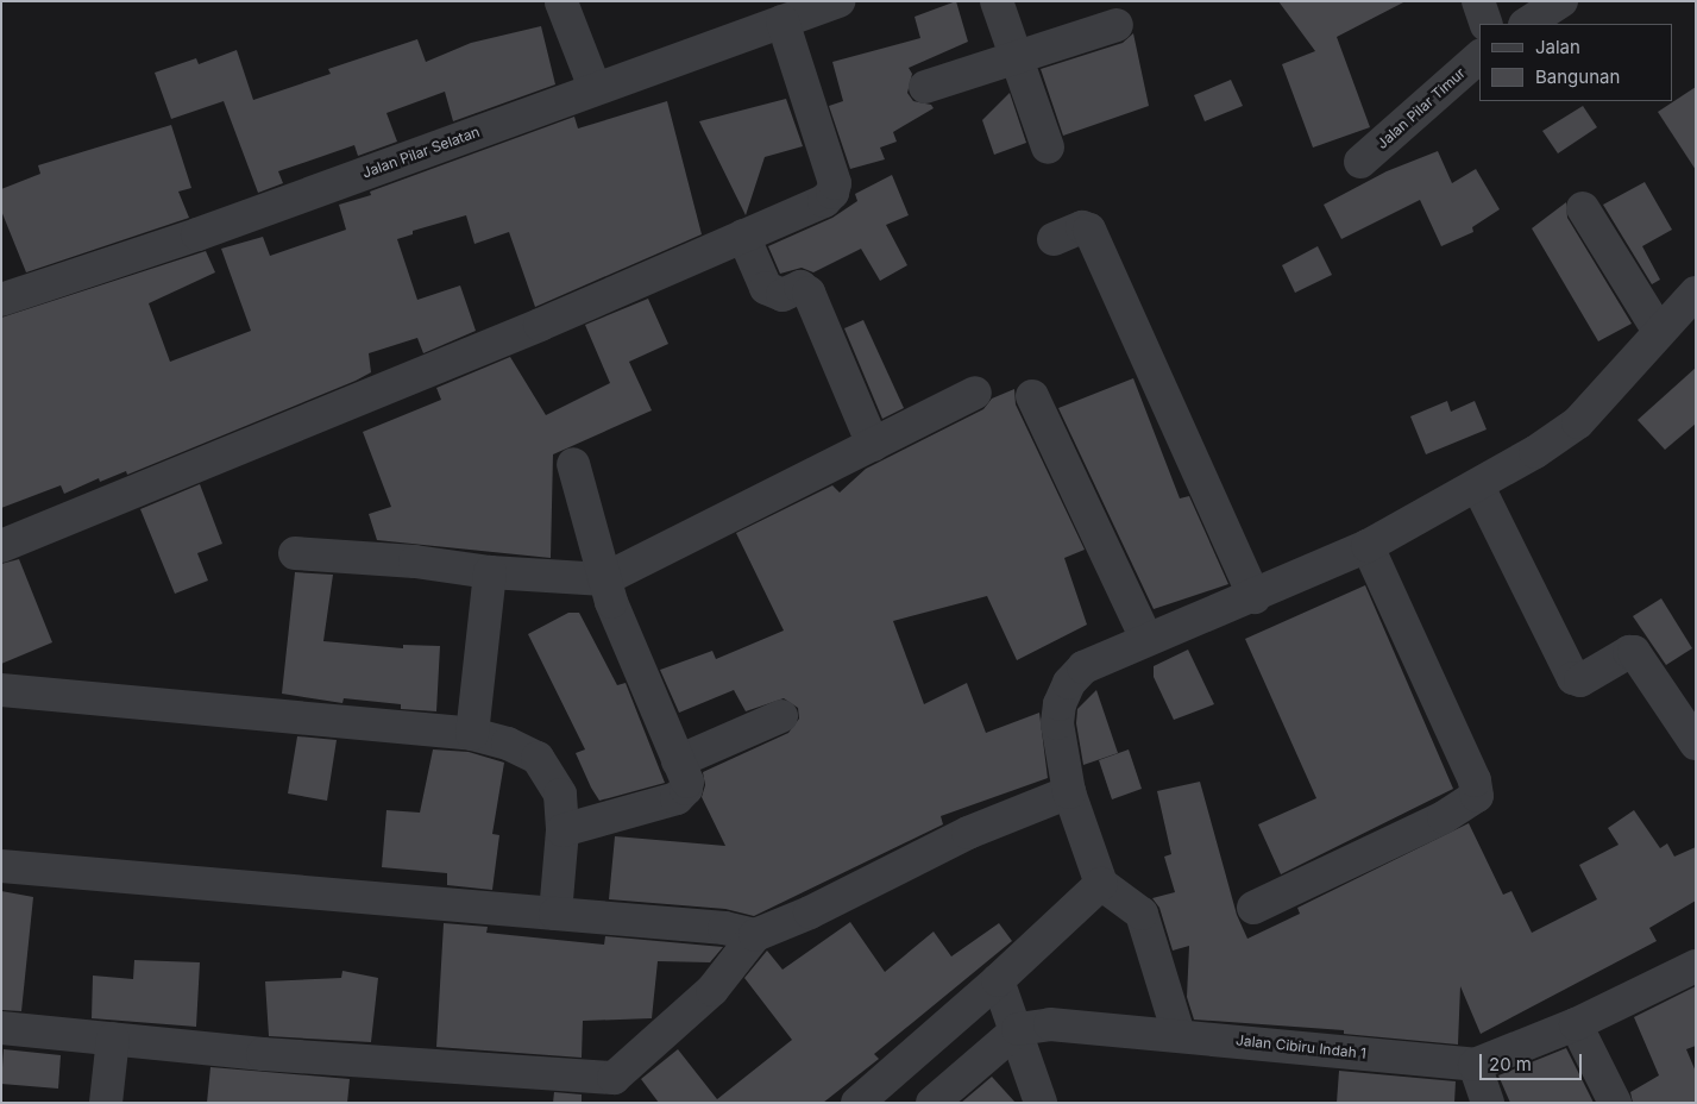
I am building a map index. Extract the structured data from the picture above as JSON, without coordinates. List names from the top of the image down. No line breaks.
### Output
{"streets":{"street":["Jalan Pilar Timur","Jalan Pilar Selatan","Jalan Cibiru Indah 1"]},"legend":["Jalan","Bangunan"],"scale_bar":"20 m"}
